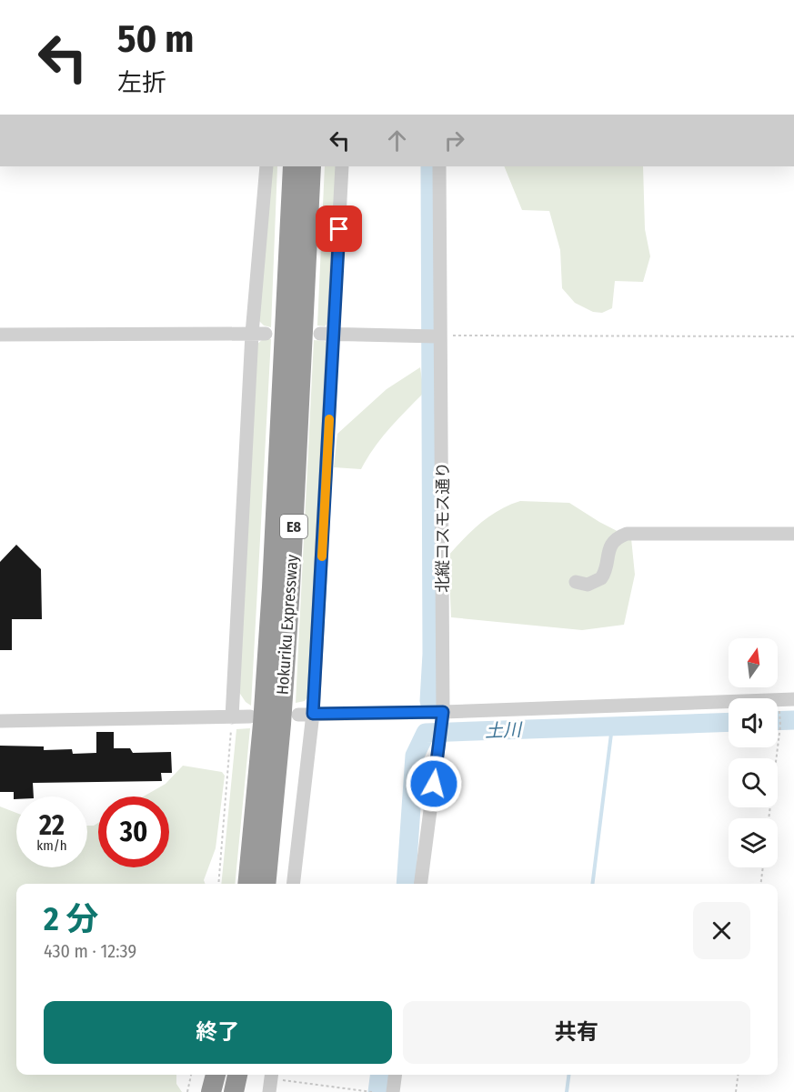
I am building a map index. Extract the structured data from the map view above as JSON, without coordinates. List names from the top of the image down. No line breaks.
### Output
{"streets":{"highway":["E8","Hokuriku Expressway"],"street":["北縦コスモス通り"]},"water":["土川"],"north":"top","page":{"turn":["50 m","左折"],"speed":"22 km/h","limit":"30","heading":["2 分","430 m · 12:39"],"buttons":["終了","共有"]}}
